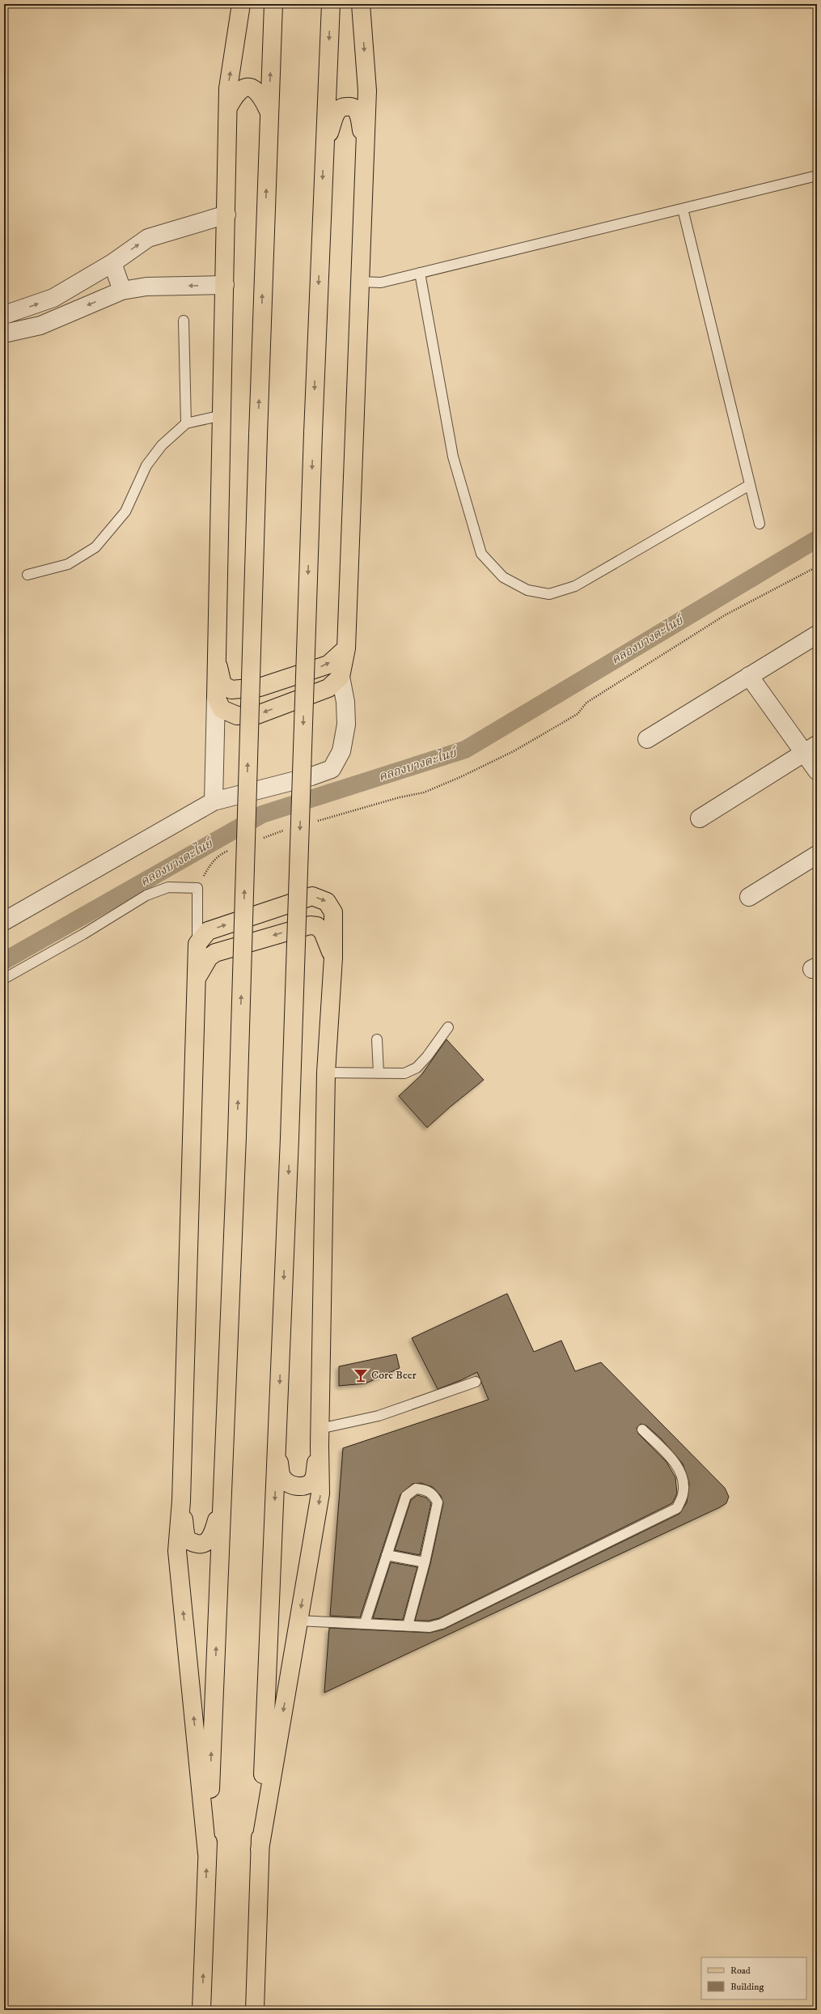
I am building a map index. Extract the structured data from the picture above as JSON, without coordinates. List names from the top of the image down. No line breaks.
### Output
{"water":["คลองบางตะไนย์"],"places":{"bar":["Core Beer"]},"legend":["Road","Building"]}
